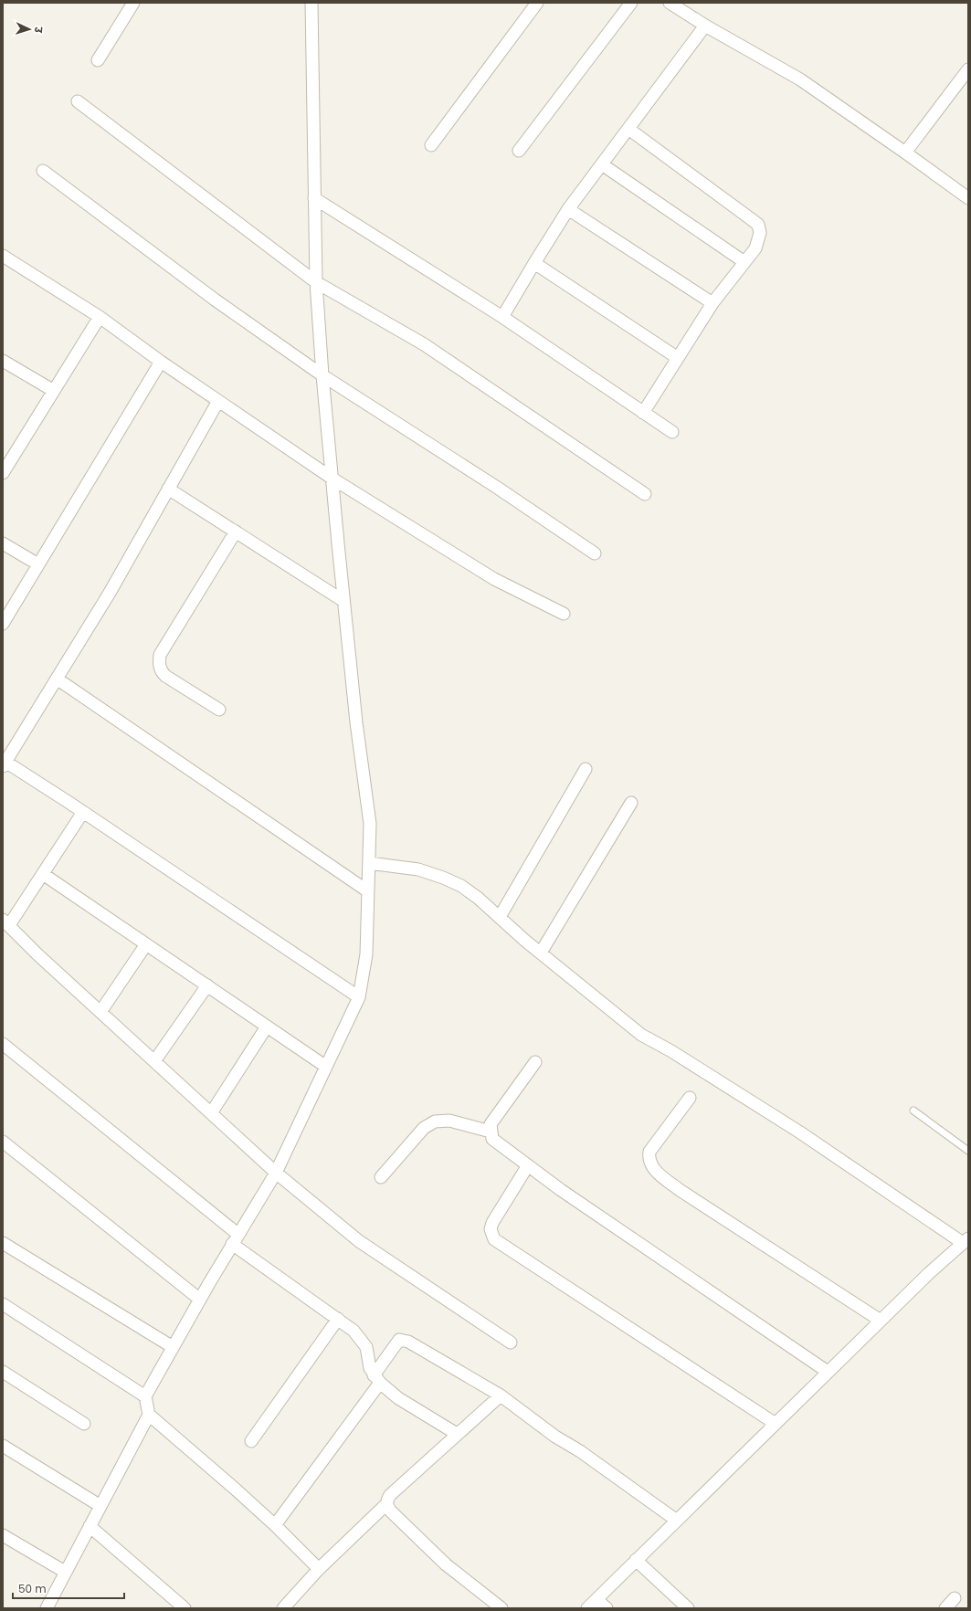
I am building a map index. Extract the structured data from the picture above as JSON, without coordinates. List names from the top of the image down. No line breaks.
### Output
{"scale_bar":"50 m","north":"right"}
